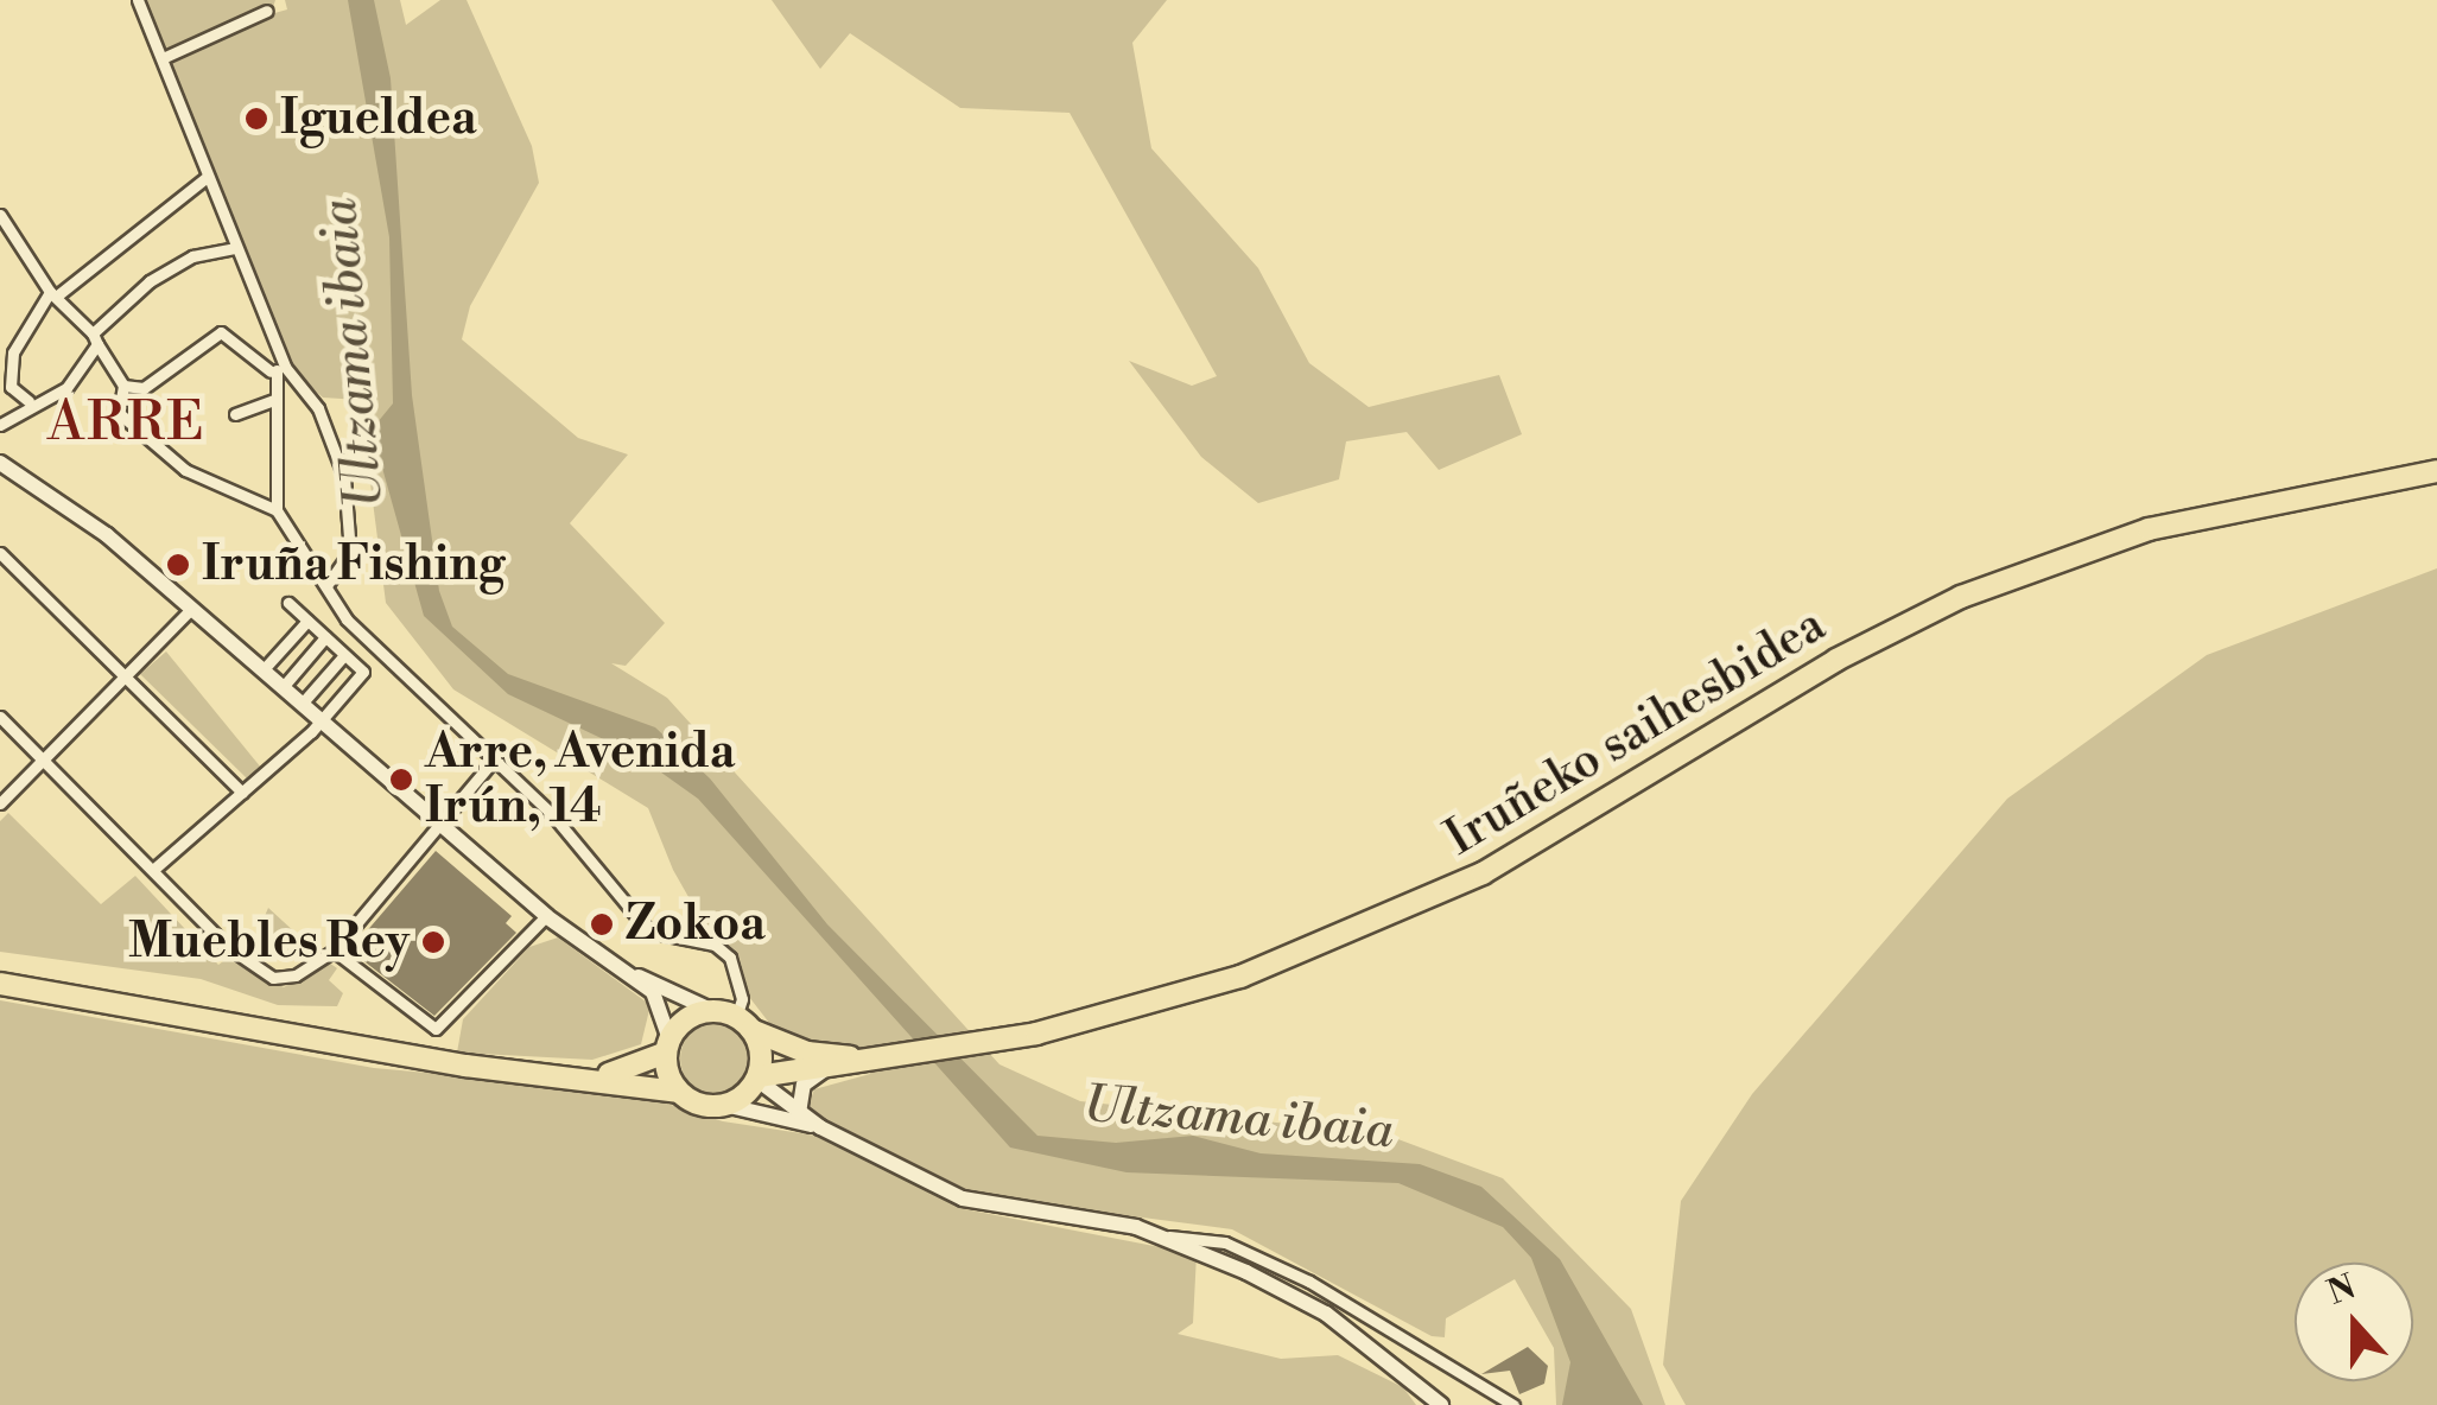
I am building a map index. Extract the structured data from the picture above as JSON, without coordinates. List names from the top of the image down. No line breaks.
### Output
{"streets":{"highway":["Iruñeko saihesbidea"]},"districts":["ARRE"],"water":["Ultzama ibaia"],"places":["Igueldea","Iruña Fishing","Arre, Avenida Irún, 14","Zokoa","Muebles Rey"],"north":"top"}
